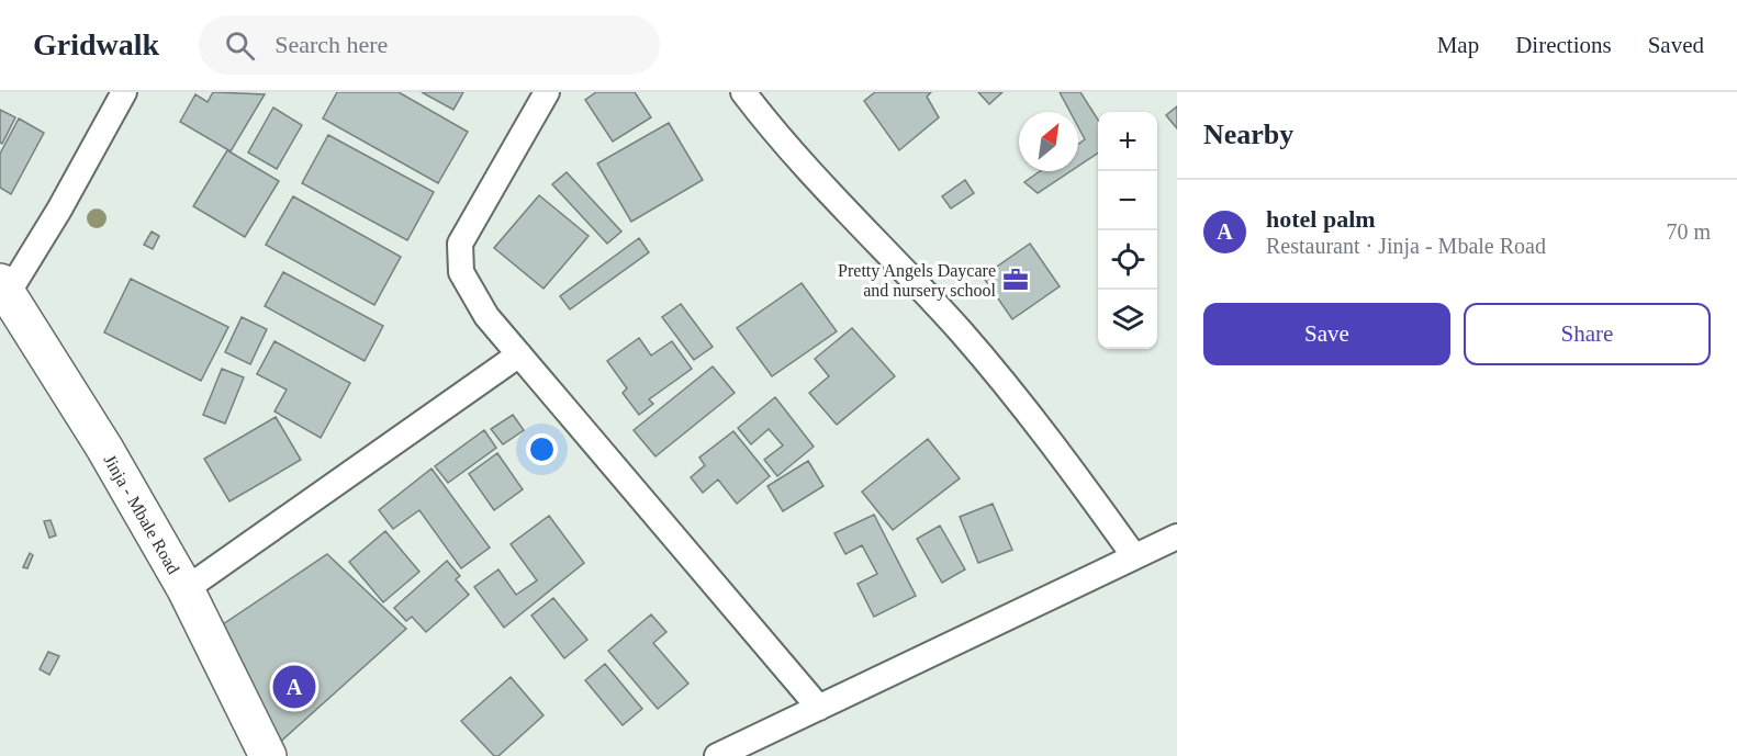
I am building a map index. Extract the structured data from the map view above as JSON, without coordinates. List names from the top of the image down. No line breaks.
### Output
{"streets":{"main road":["Jinja - Mbale Road"]},"places":{"office":["Pretty Angels Daycare and nursery school"]},"north":"top right","page":{"header":"Gridwalk","search":"Search here","nav":["Map","Directions","Saved"],"heading":"Nearby","map_buttons":["+","−"],"list":[{"mark":"A","name":"hotel palm","note":"Restaurant · Jinja - Mbale Road","value":"70 m"}],"buttons":["Save","Share"],"pins":"A"}}
